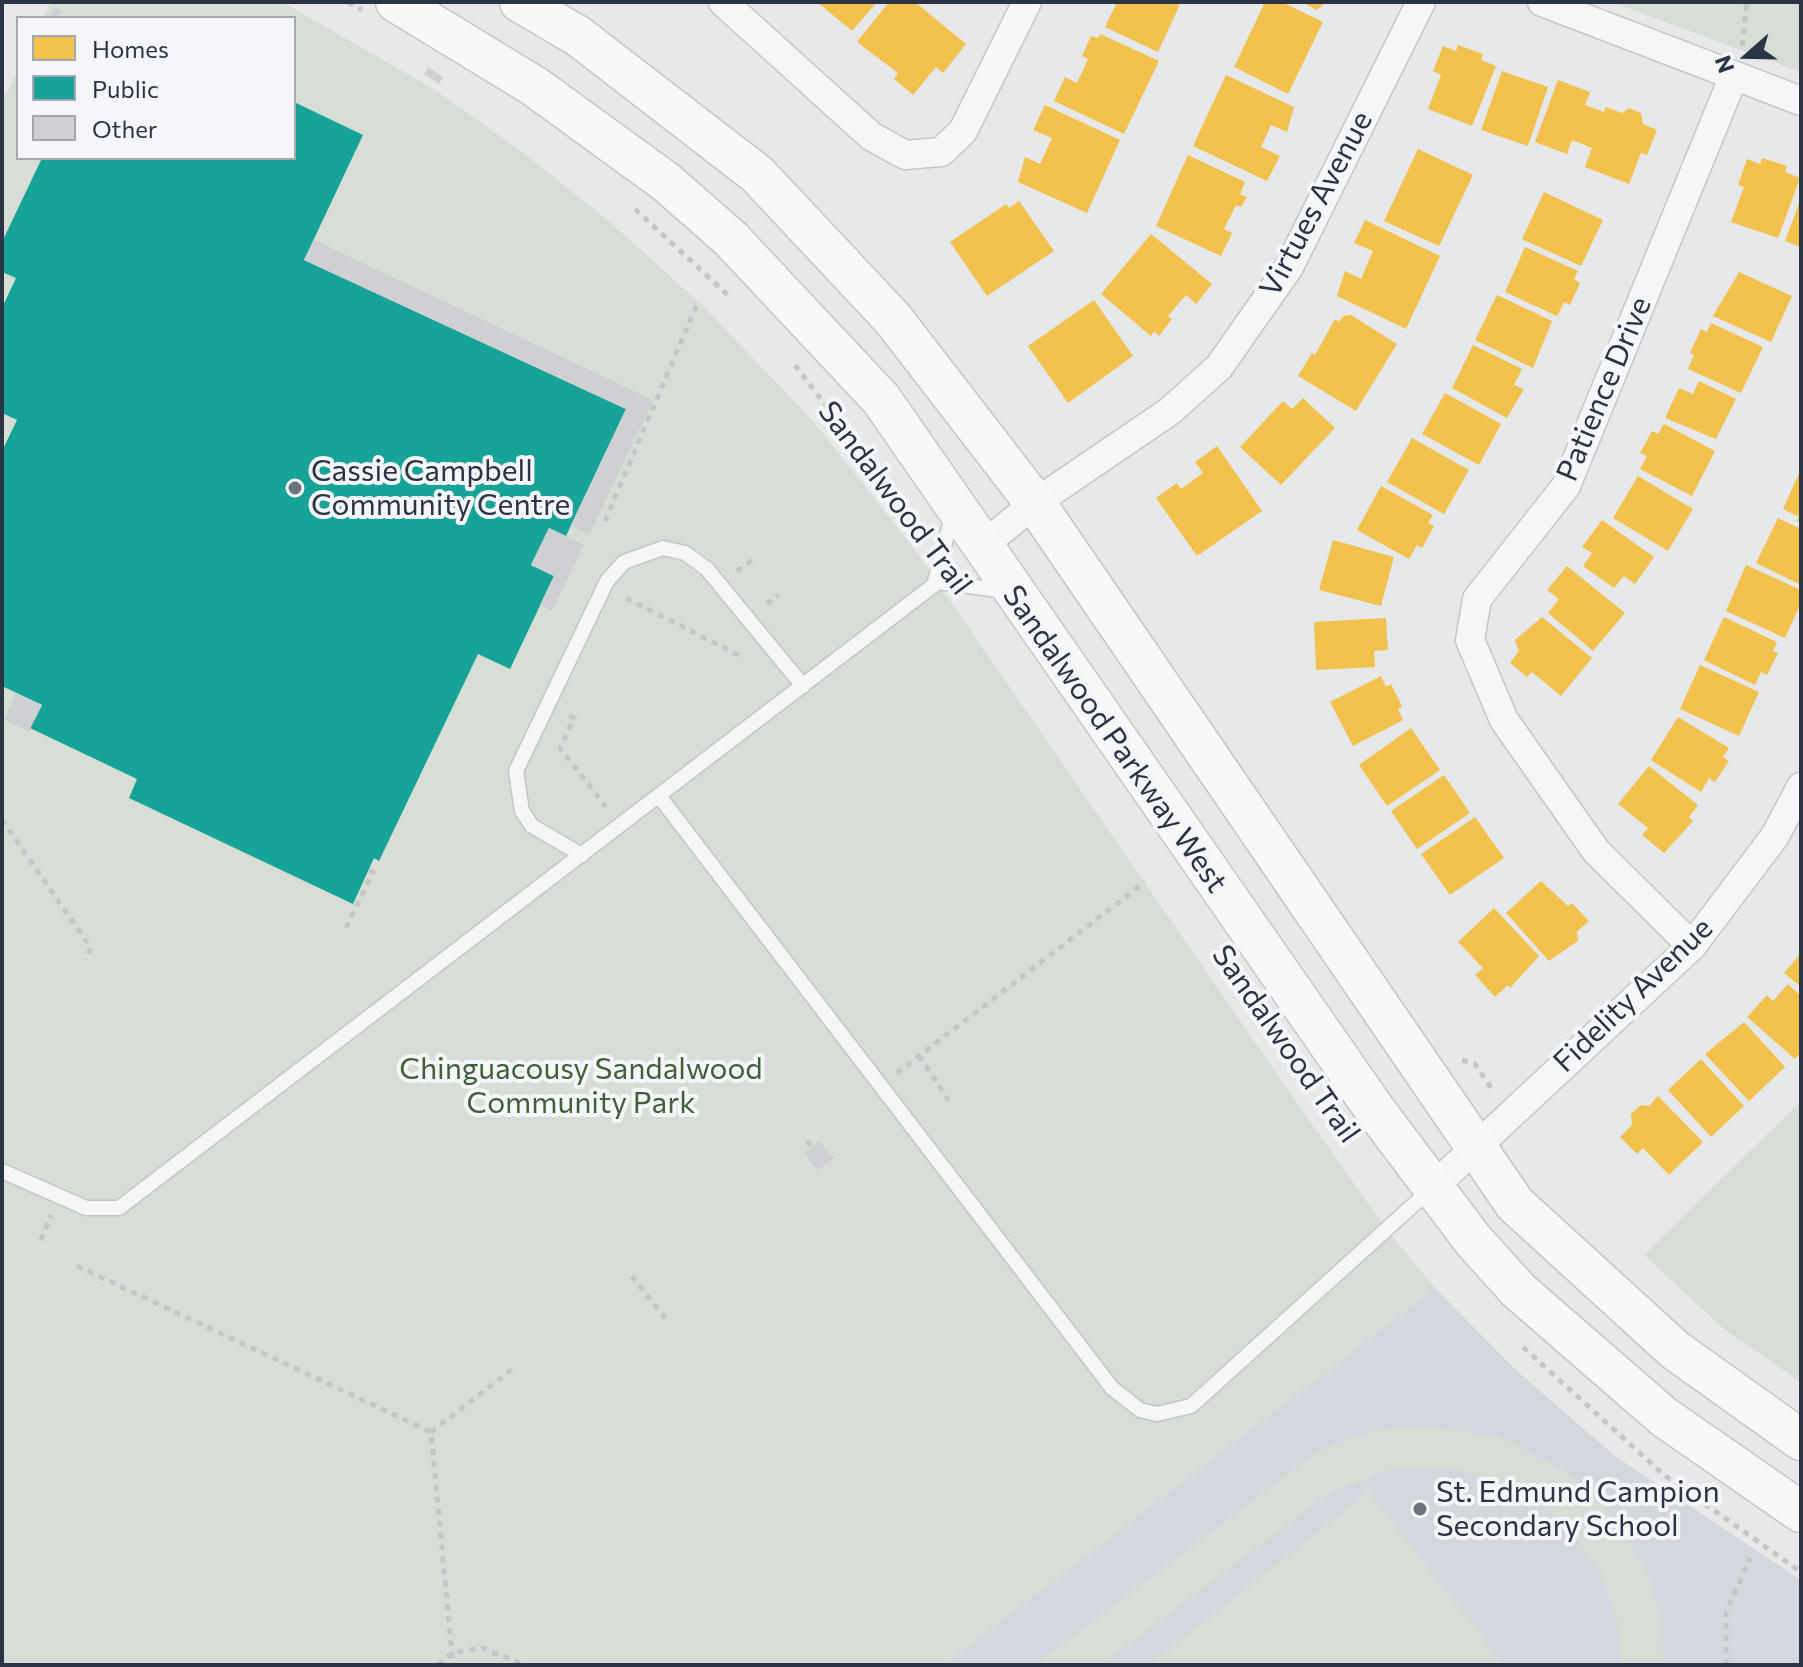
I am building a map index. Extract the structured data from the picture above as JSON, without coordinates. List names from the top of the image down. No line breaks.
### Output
{"streets":{"main road":["Sandalwood Parkway West"],"street":["Virtues Avenue","Patience Drive","Fidelity Avenue"],"path":["Sandalwood Trail"]},"crossings":[["Virtues Avenue","Sandalwood Parkway West"],["Patience Drive","Fidelity Avenue"]],"parks":["Chinguacousy Sandalwood Community Park"],"places":["Cassie Campbell Community Centre","St. Edmund Campion Secondary School"],"legend":["Homes","Public","Other"],"north":"left"}
